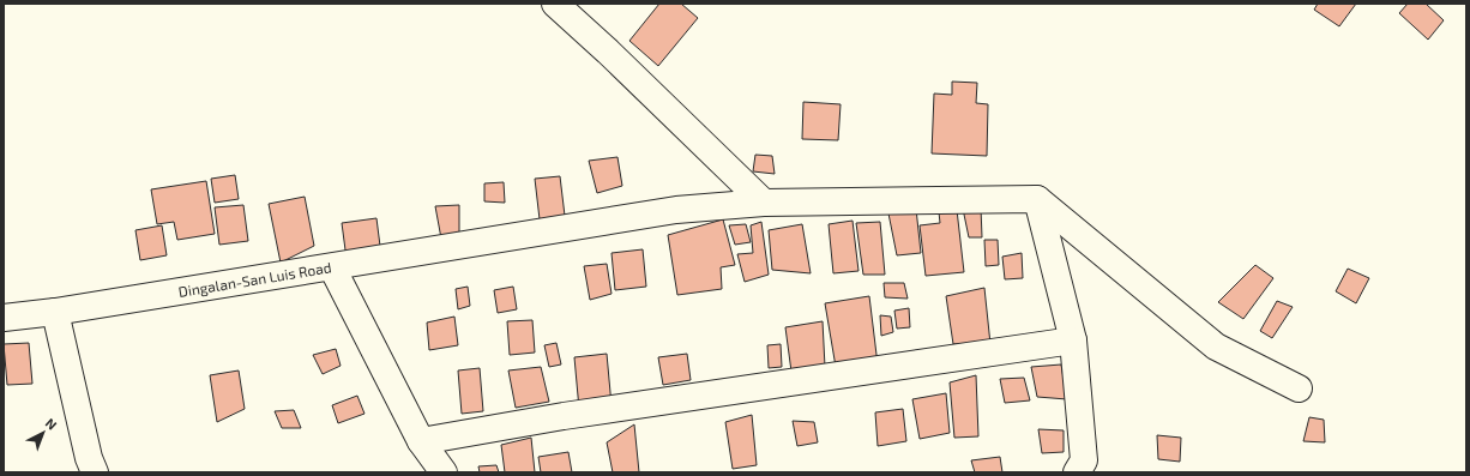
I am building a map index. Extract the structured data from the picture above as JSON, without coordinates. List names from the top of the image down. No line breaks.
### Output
{"streets":{"street":["Dingalan-San Luis Road"]},"north":"top right"}
